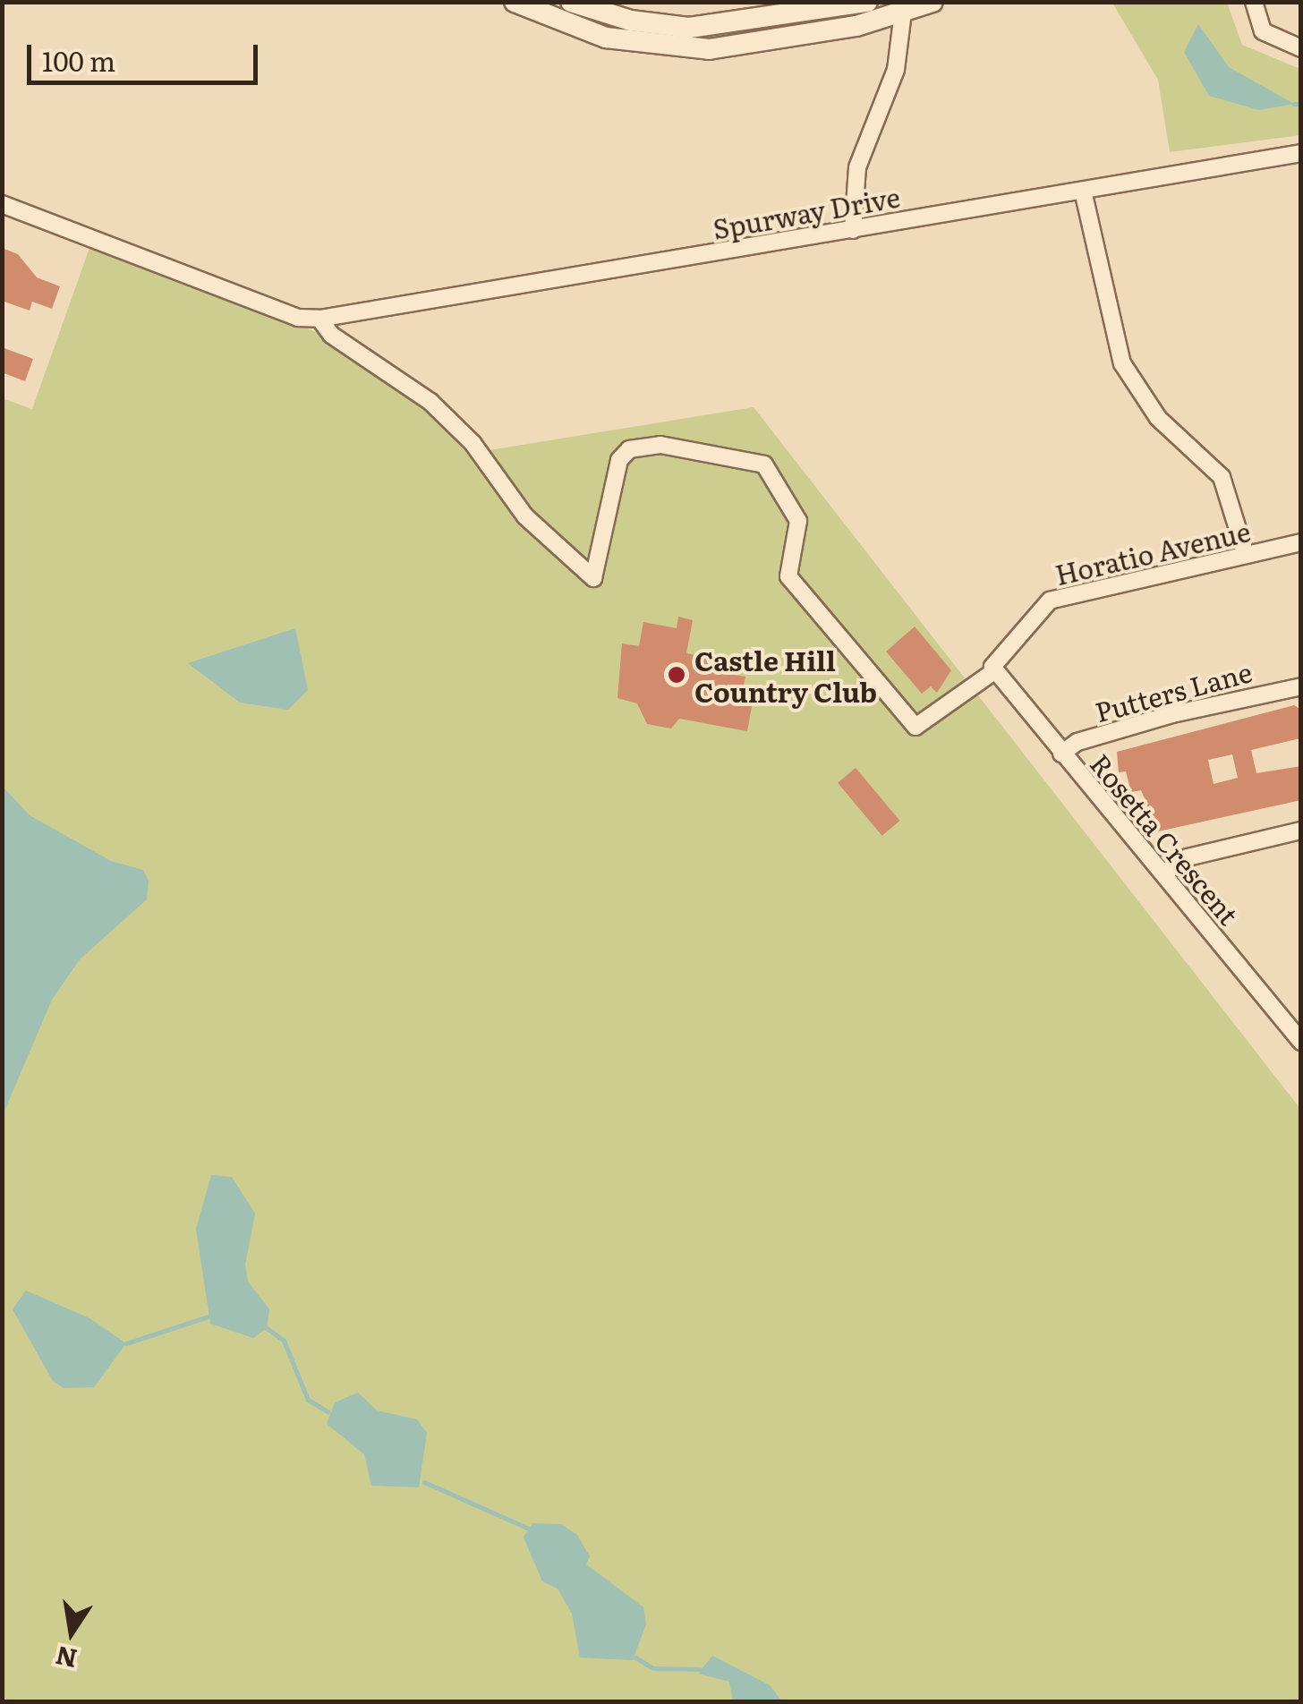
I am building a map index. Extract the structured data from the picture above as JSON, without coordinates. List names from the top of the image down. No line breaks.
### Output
{"streets":{"street":["Spurway Drive","Horatio Avenue","Putters Lane","Rosetta Crescent"]},"crossings":[["Spurway Drive","Horatio Avenue"],["Horatio Avenue","Rosetta Crescent"],["Putters Lane","Rosetta Crescent"]],"places":["Castle Hill Country Club"],"scale_bar":"100 m","north":"bottom"}
